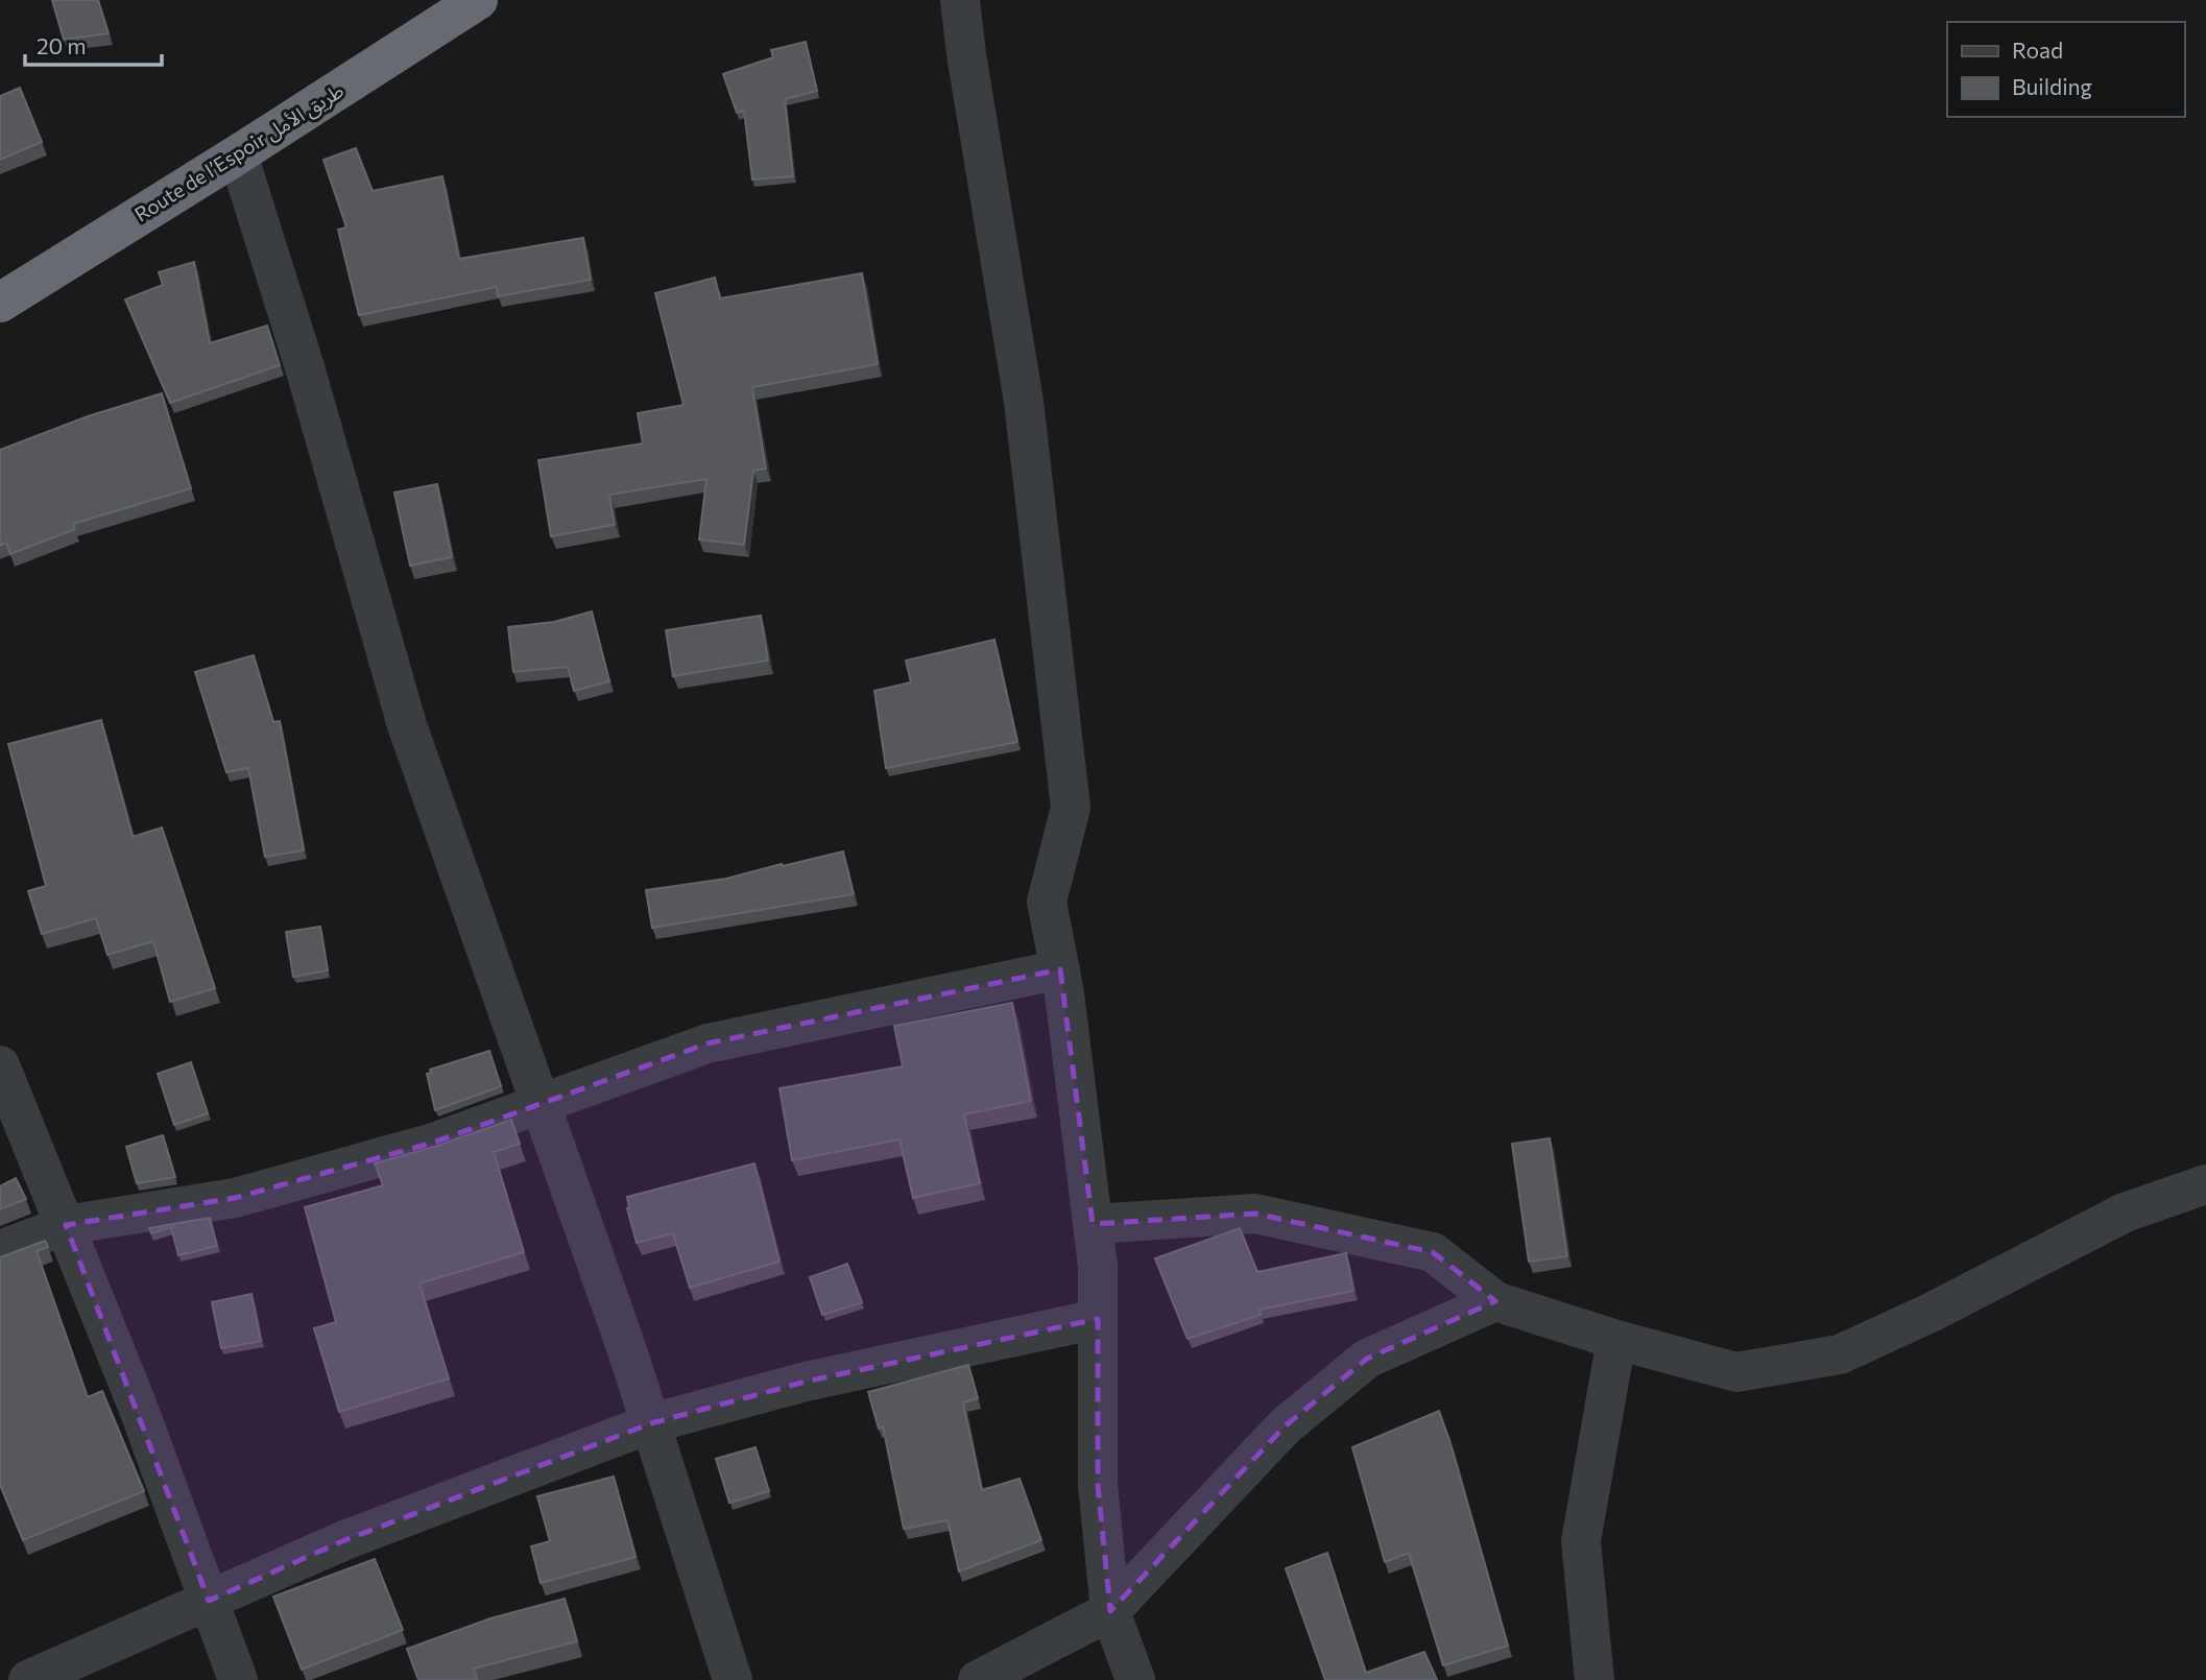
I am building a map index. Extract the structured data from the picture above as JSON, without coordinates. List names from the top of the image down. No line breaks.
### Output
{"streets":{"highway":["Route de l’Espoir طريق الأمل"]},"legend":["Road","Building"],"scale_bar":"20 m"}
